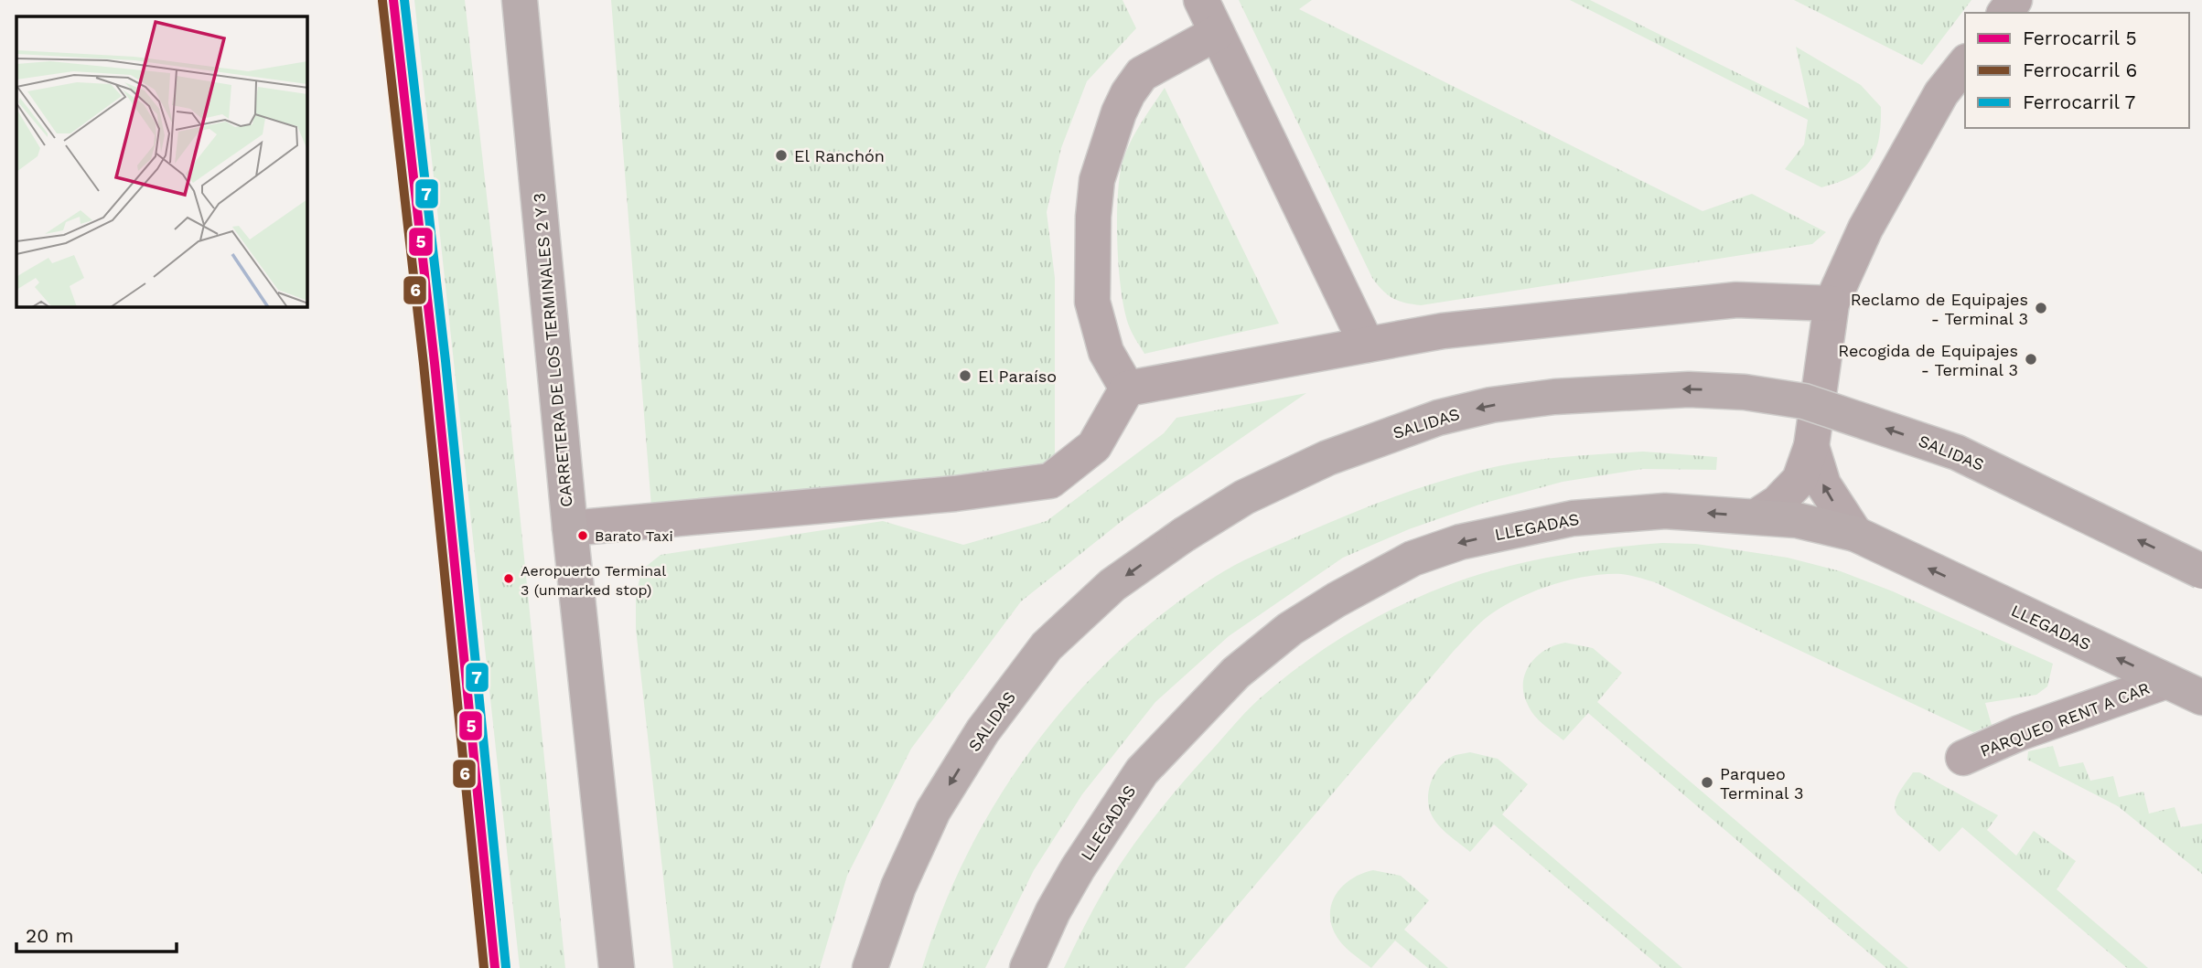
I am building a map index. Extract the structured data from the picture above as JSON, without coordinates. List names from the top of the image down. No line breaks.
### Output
{"streets":{"main road":["CARRETERA DE LOS TERMINALES 2 Y 3","SALIDAS","LLEGADAS"],"lane":["PARQUEO RENT A CAR"]},"crossings":[["LLEGADAS","PARQUEO RENT A CAR"]],"one_way":["SALIDAS","LLEGADAS"],"places":["El Ranchón","Reclamo de Equipajes - Terminal 3","Recogida de Equipajes - Terminal 3","El Paraíso","Barato Taxi","Aeropuerto Terminal 3 (unmarked stop)","Parqueo Terminal 3"],"lines":["rail line 5","rail line 7","rail line 6"],"legend":["Ferrocarril 5","Ferrocarril 6","Ferrocarril 7"],"scale_bar":"20 m"}
